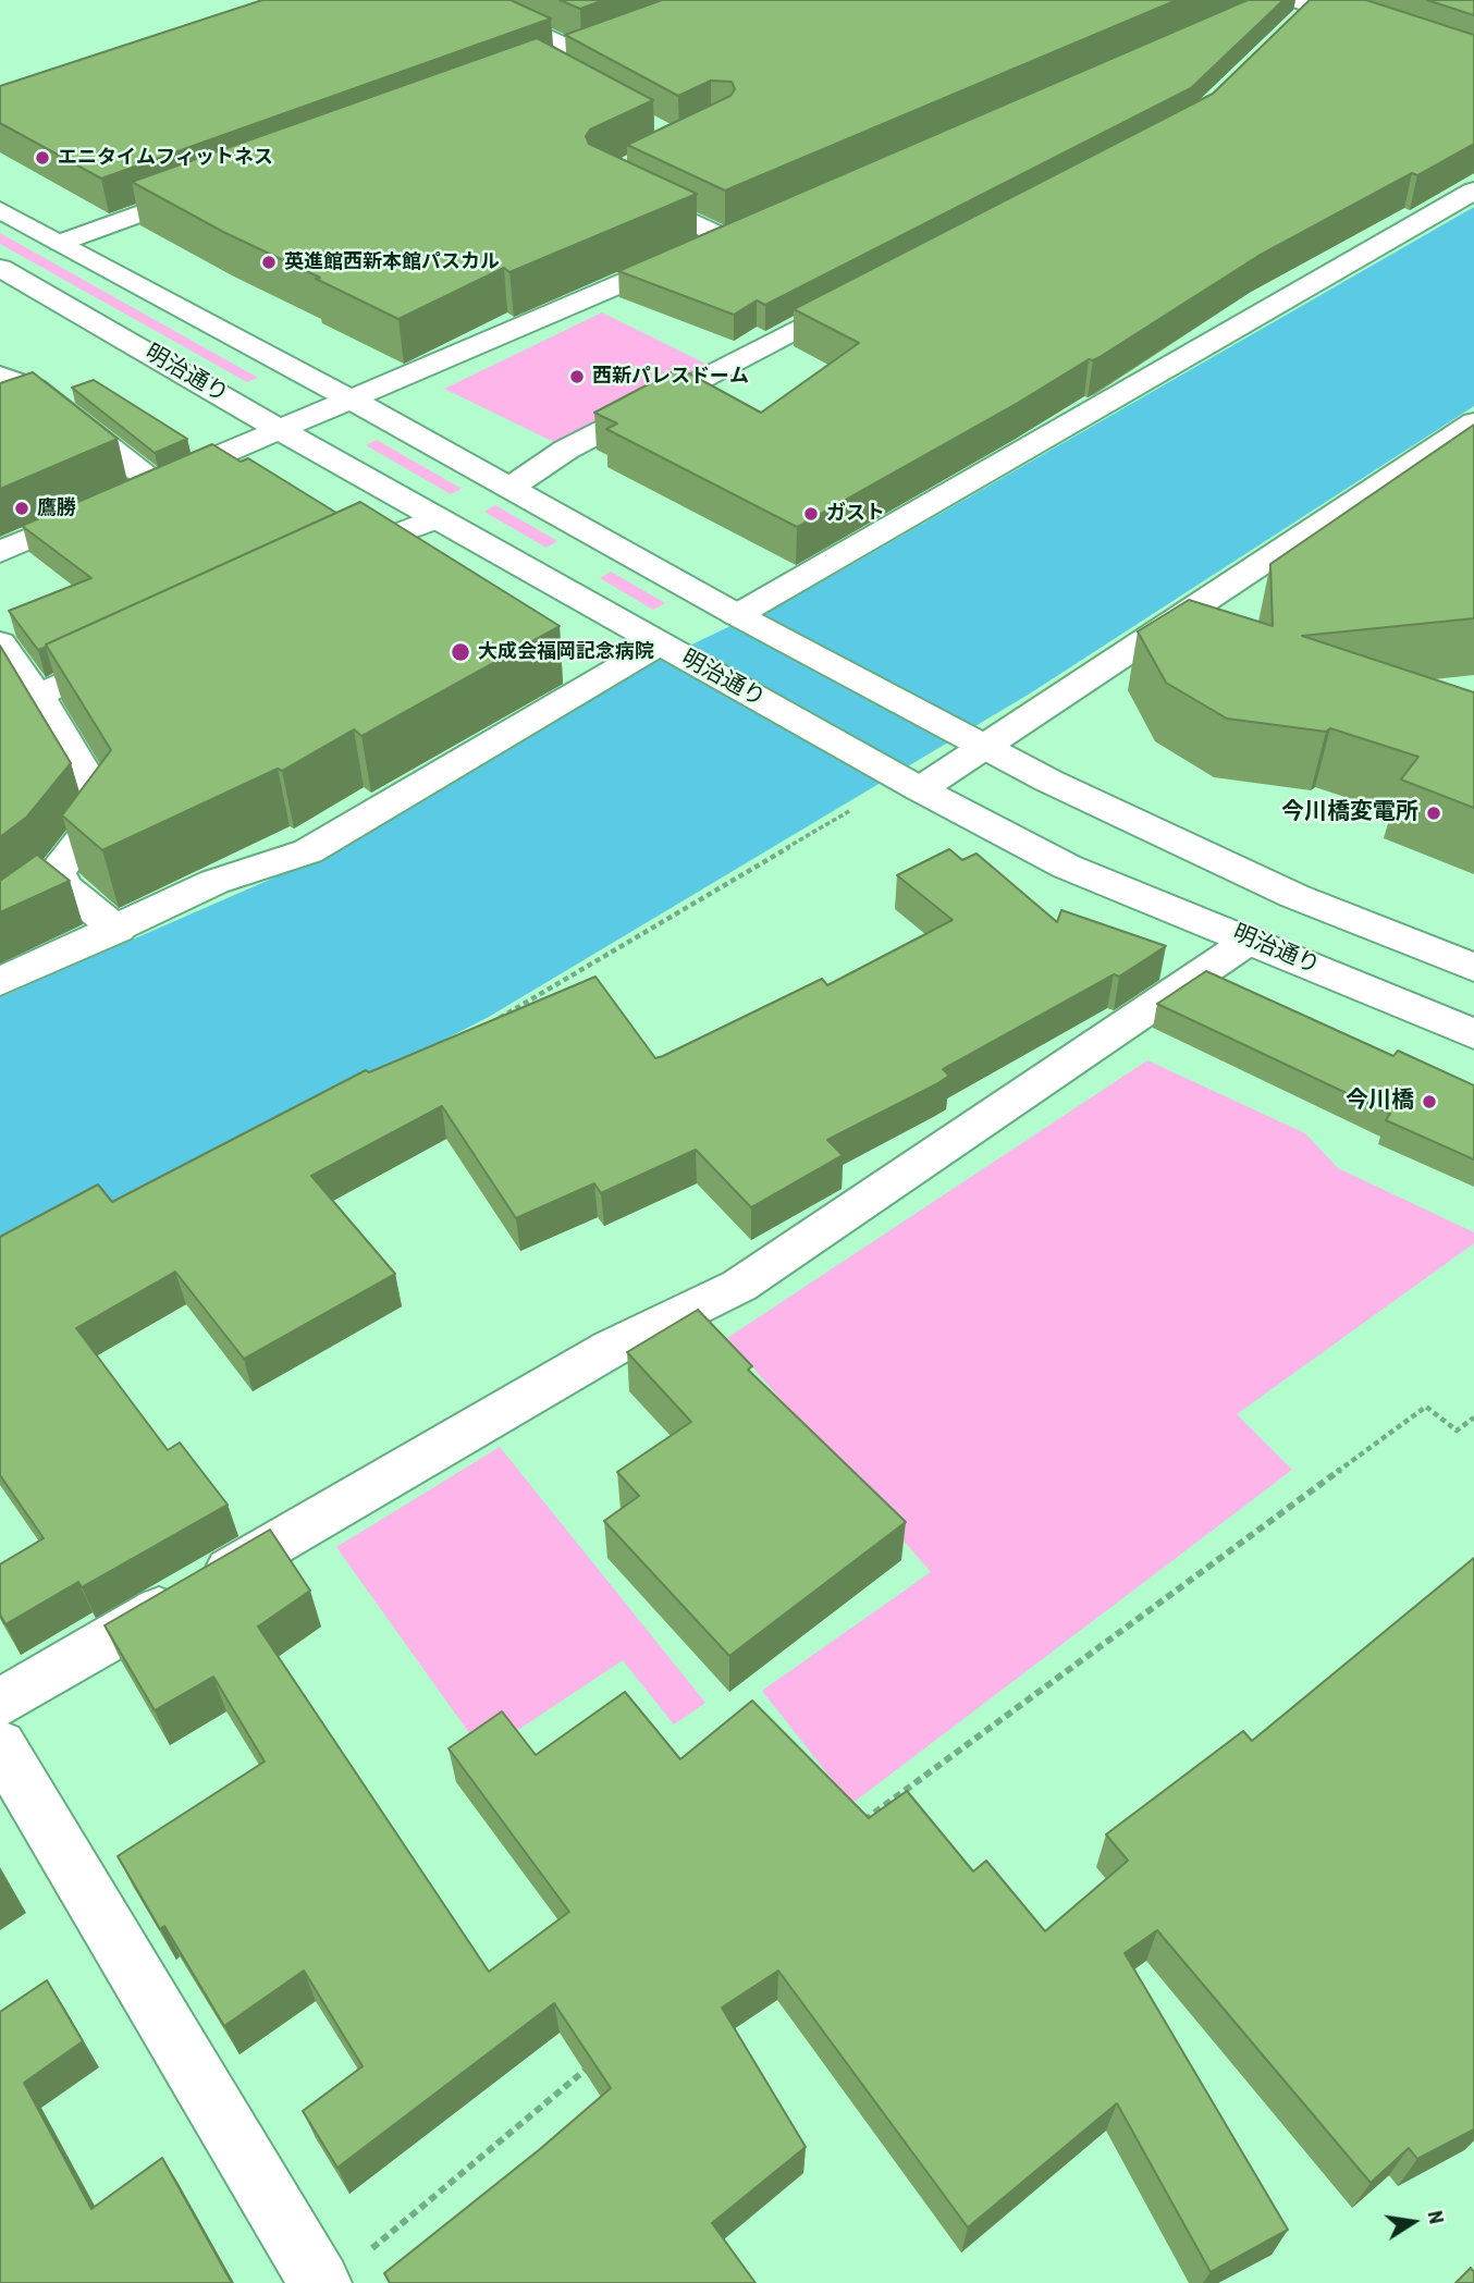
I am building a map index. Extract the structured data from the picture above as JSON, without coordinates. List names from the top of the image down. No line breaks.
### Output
{"streets":{"street":["明治通り"]},"places":["エニタイムフィットネス","英進館西新本館パスカル","西新パレスドーム","鷹勝","ガスト","大成会福岡記念病院","今川橋変電所","今川橋"],"north":"right"}
